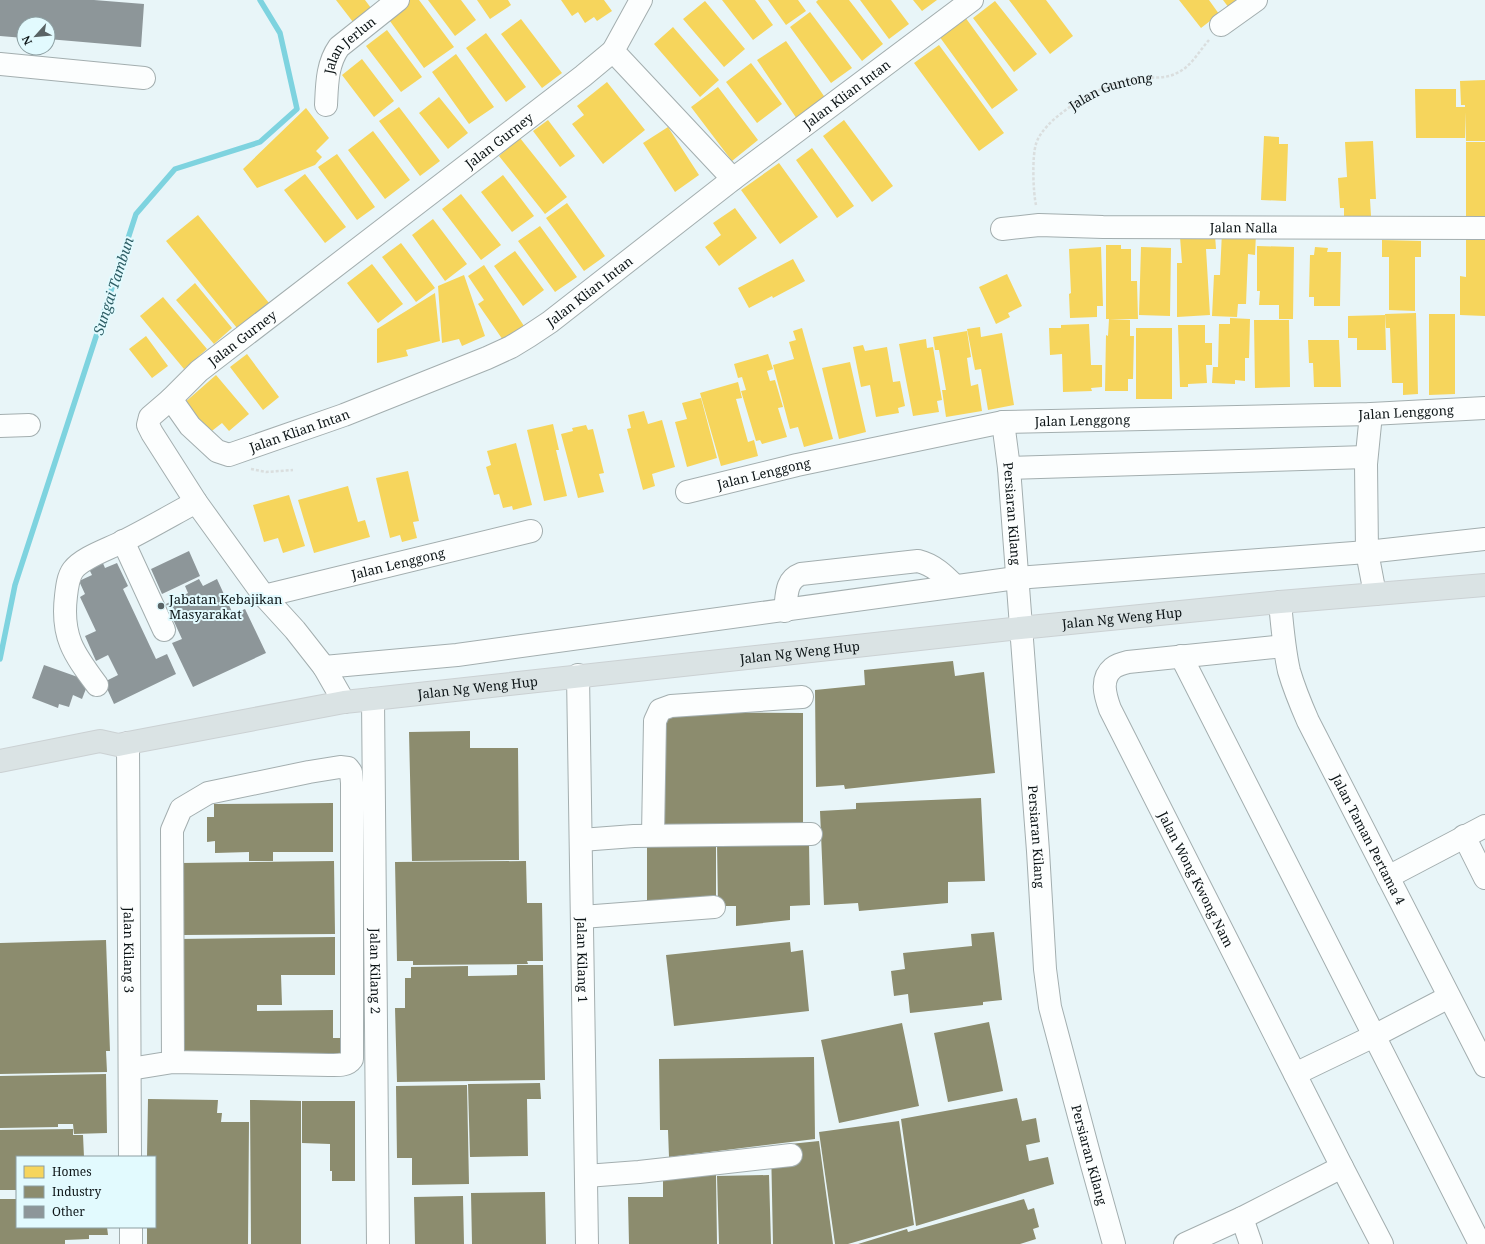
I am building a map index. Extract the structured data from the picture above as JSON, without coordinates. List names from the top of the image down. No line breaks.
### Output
{"streets":{"main road":["Jalan Ng Weng Hup"],"street":["Jalan Jerlun","Jalan Klian Intan","Jalan Gurney","Jalan Nalla","Jalan Lenggong","Persiaran Kilang","Jalan Taman Pertama 4","Jalan Wong Kwong Nam","Jalan Kilang 3","Jalan Kilang 1","Jalan Kilang 2"],"path":["Jalan Guntong"]},"crossings":[["Jalan Klian Intan","Jalan Gurney"],["Jalan Guntong","Jalan Nalla"],["Jalan Gurney","Jalan Lenggong"],["Jalan Gurney","Jalan Ng Weng Hup"],["Jalan Lenggong","Persiaran Kilang"],["Persiaran Kilang","Jalan Ng Weng Hup"],["Jalan Ng Weng Hup","Jalan Taman Pertama 4"],["Jalan Ng Weng Hup","Jalan Kilang 3"],["Jalan Ng Weng Hup","Jalan Kilang 1"],["Jalan Ng Weng Hup","Jalan Kilang 2"],["Jalan Taman Pertama 4","Jalan Wong Kwong Nam"]],"water":["Sungai Tambun"],"places":["Jabatan Kebajikan Masyarakat"],"legend":["Homes","Industry","Other"],"north":"bottom left"}
